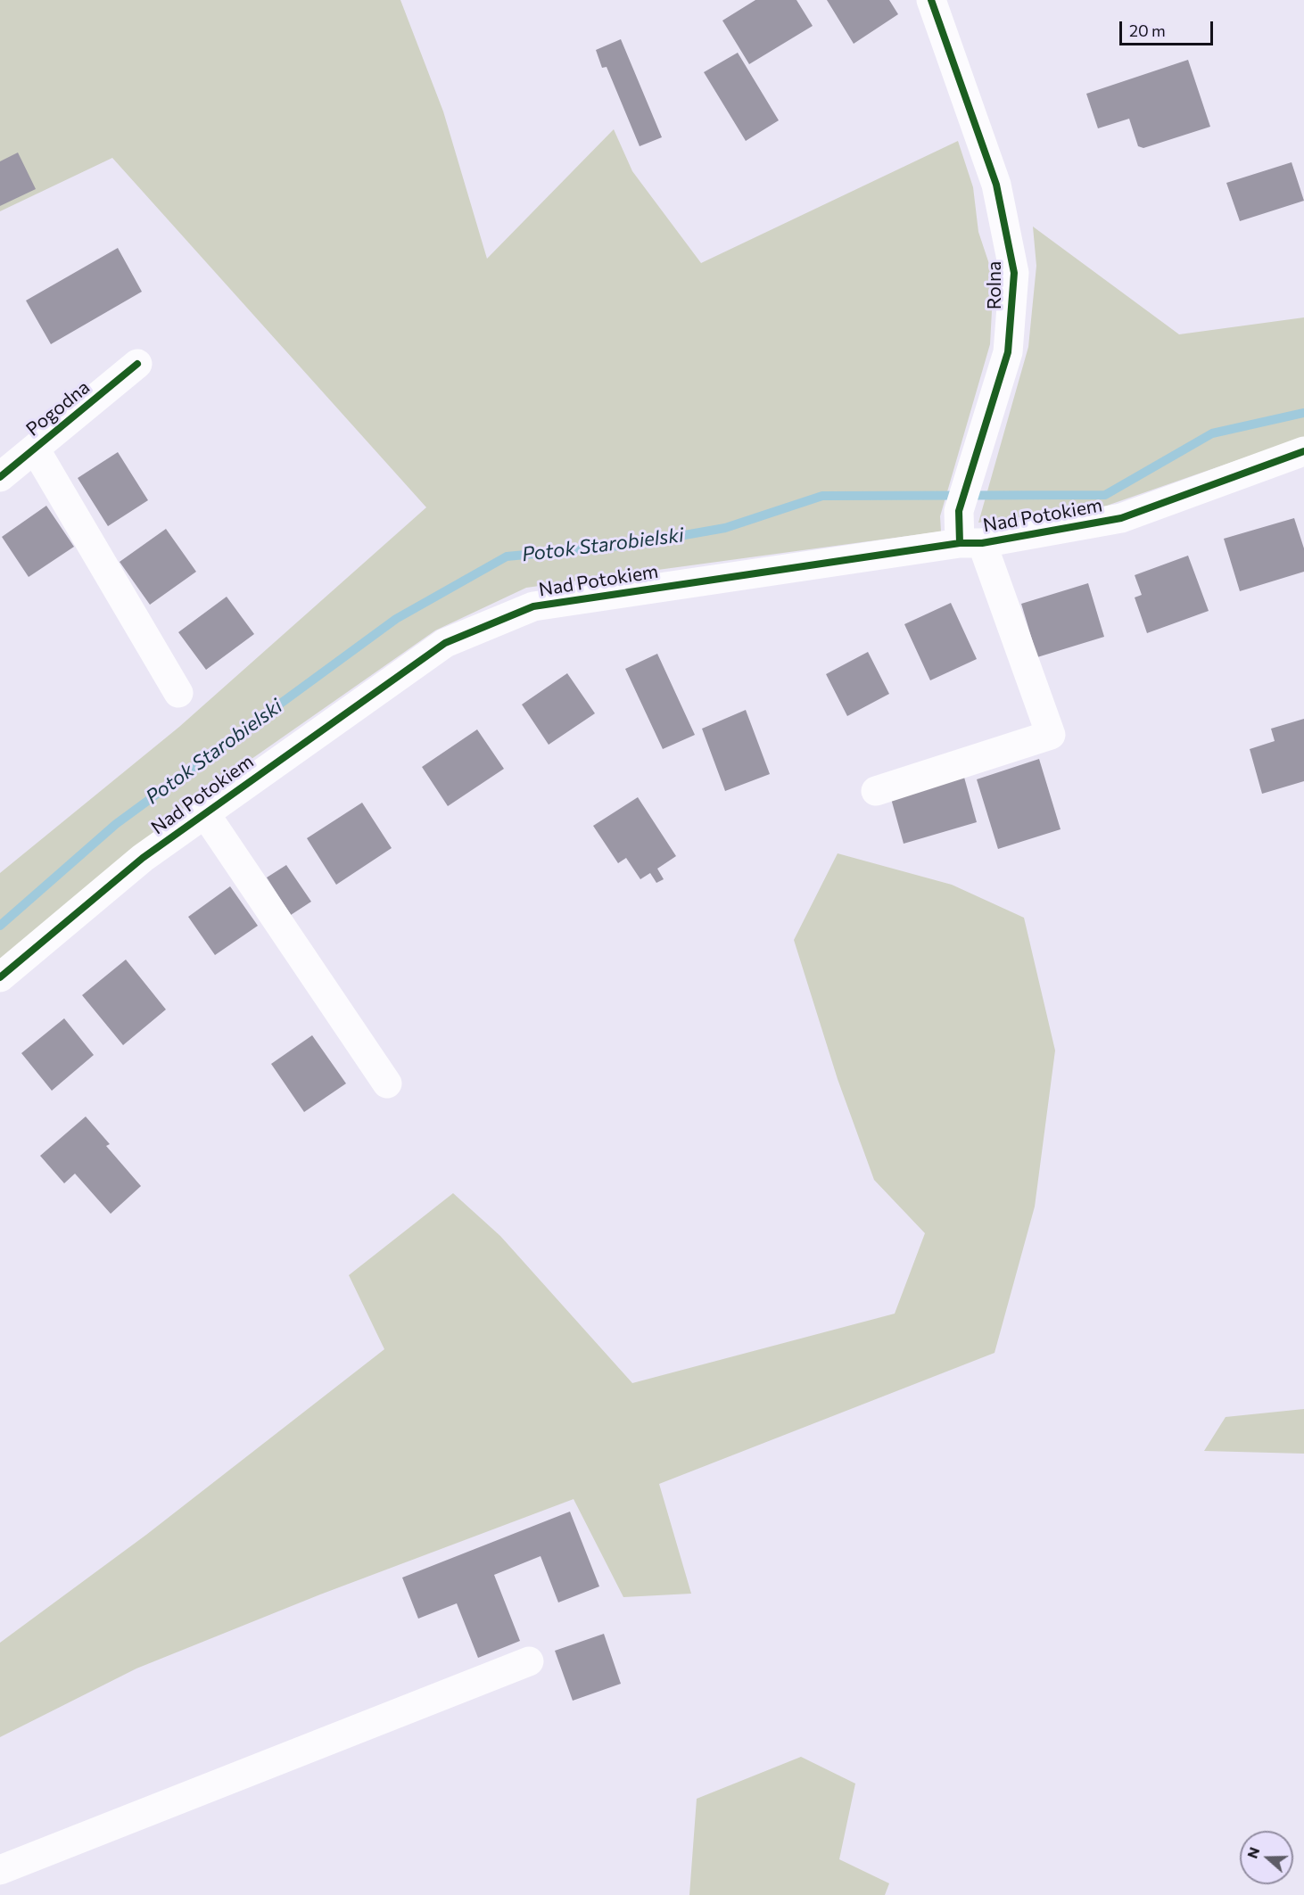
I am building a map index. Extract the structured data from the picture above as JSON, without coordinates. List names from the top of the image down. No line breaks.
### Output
{"streets":{"street":["Rolna","Pogodna","Nad Potokiem"]},"crossings":[["Rolna","Nad Potokiem"]],"water":["Potok Starobielski"],"scale_bar":"20 m","north":"left"}
